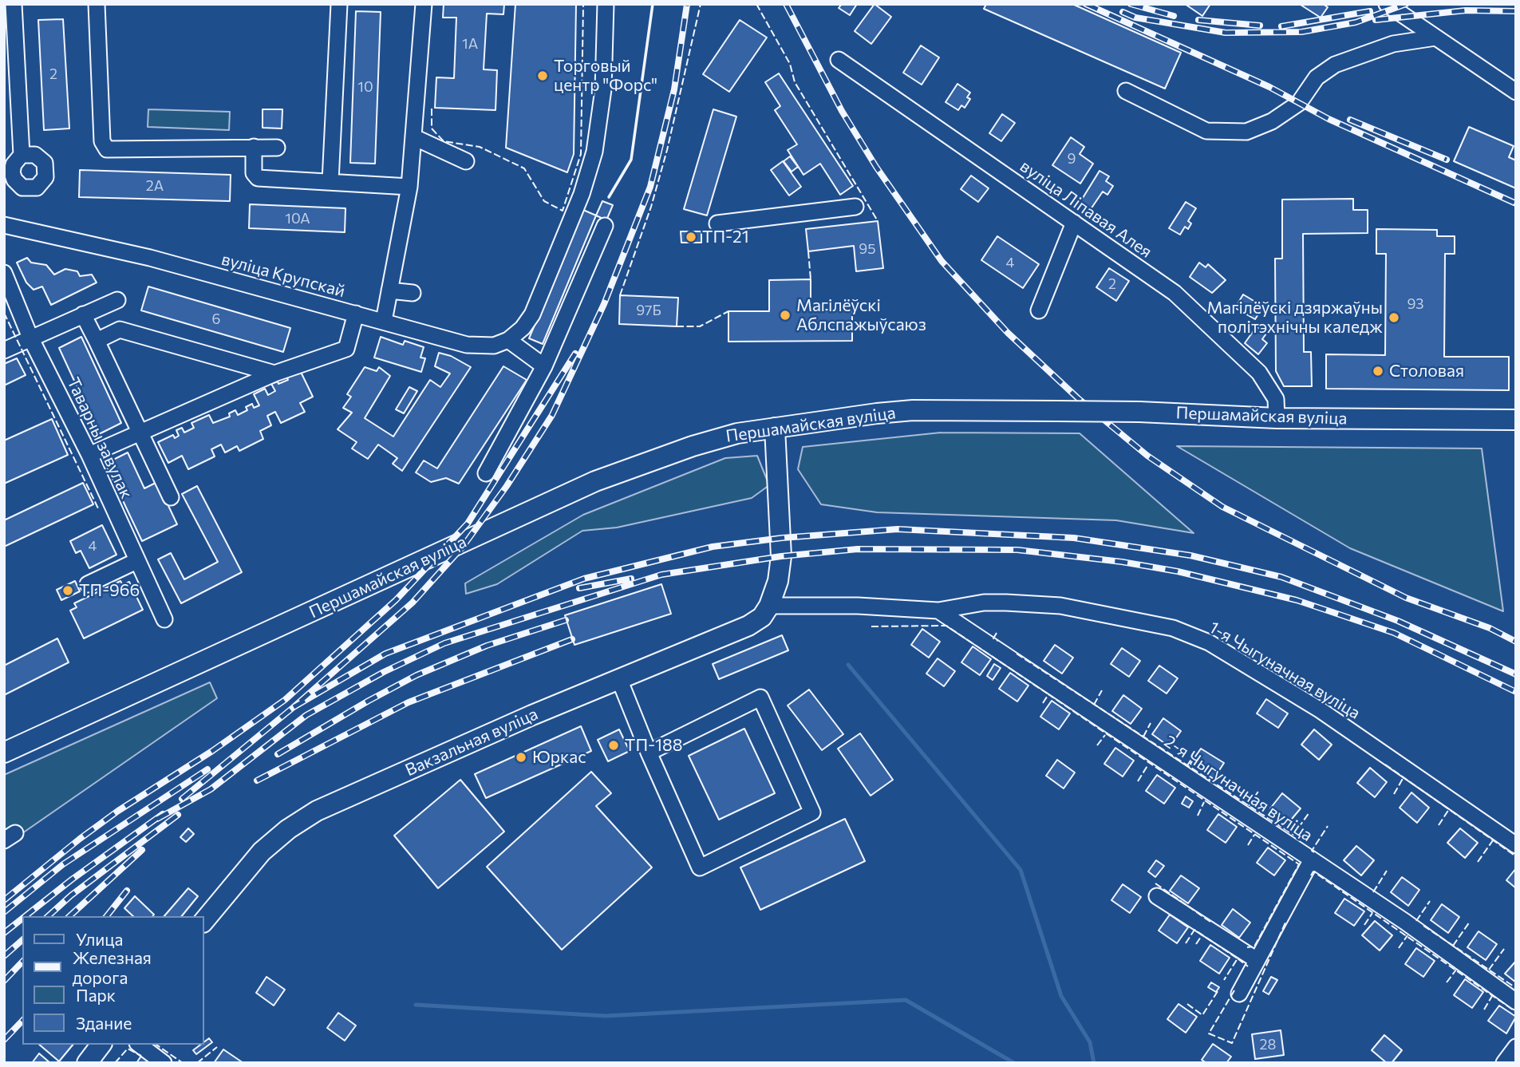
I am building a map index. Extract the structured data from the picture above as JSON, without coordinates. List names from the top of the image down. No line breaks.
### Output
{"streets":{"main road":["Першамайская вуліца","Вакзальная вуліца"],"street":["вуліца Ліпавая Алея","вуліца Крупскай","Таварны завулак","1-я Чыгуначная вуліца","2-я Чыгуначная вуліца"]},"crossings":[["вуліца Ліпавая Алея","Першамайская вуліца"],["Першамайская вуліца","Вакзальная вуліца"],["1-я Чыгуначная вуліца","2-я Чыгуначная вуліца"]],"places":["Торговый центр \"Форс\"","ТП-21","Магілёўскі Аблспажыўсаюз","Магілёўскі дзяржаўны політэхнічны каледж","Столовая","ТП-966","ТП-188","Юркас"],"house_numbers":["1А","2","10","9","2А","10А","95","4","2","93","97Б","6","4","28"],"legend":["Улица","Железная дорога","Парк","Здание"]}
